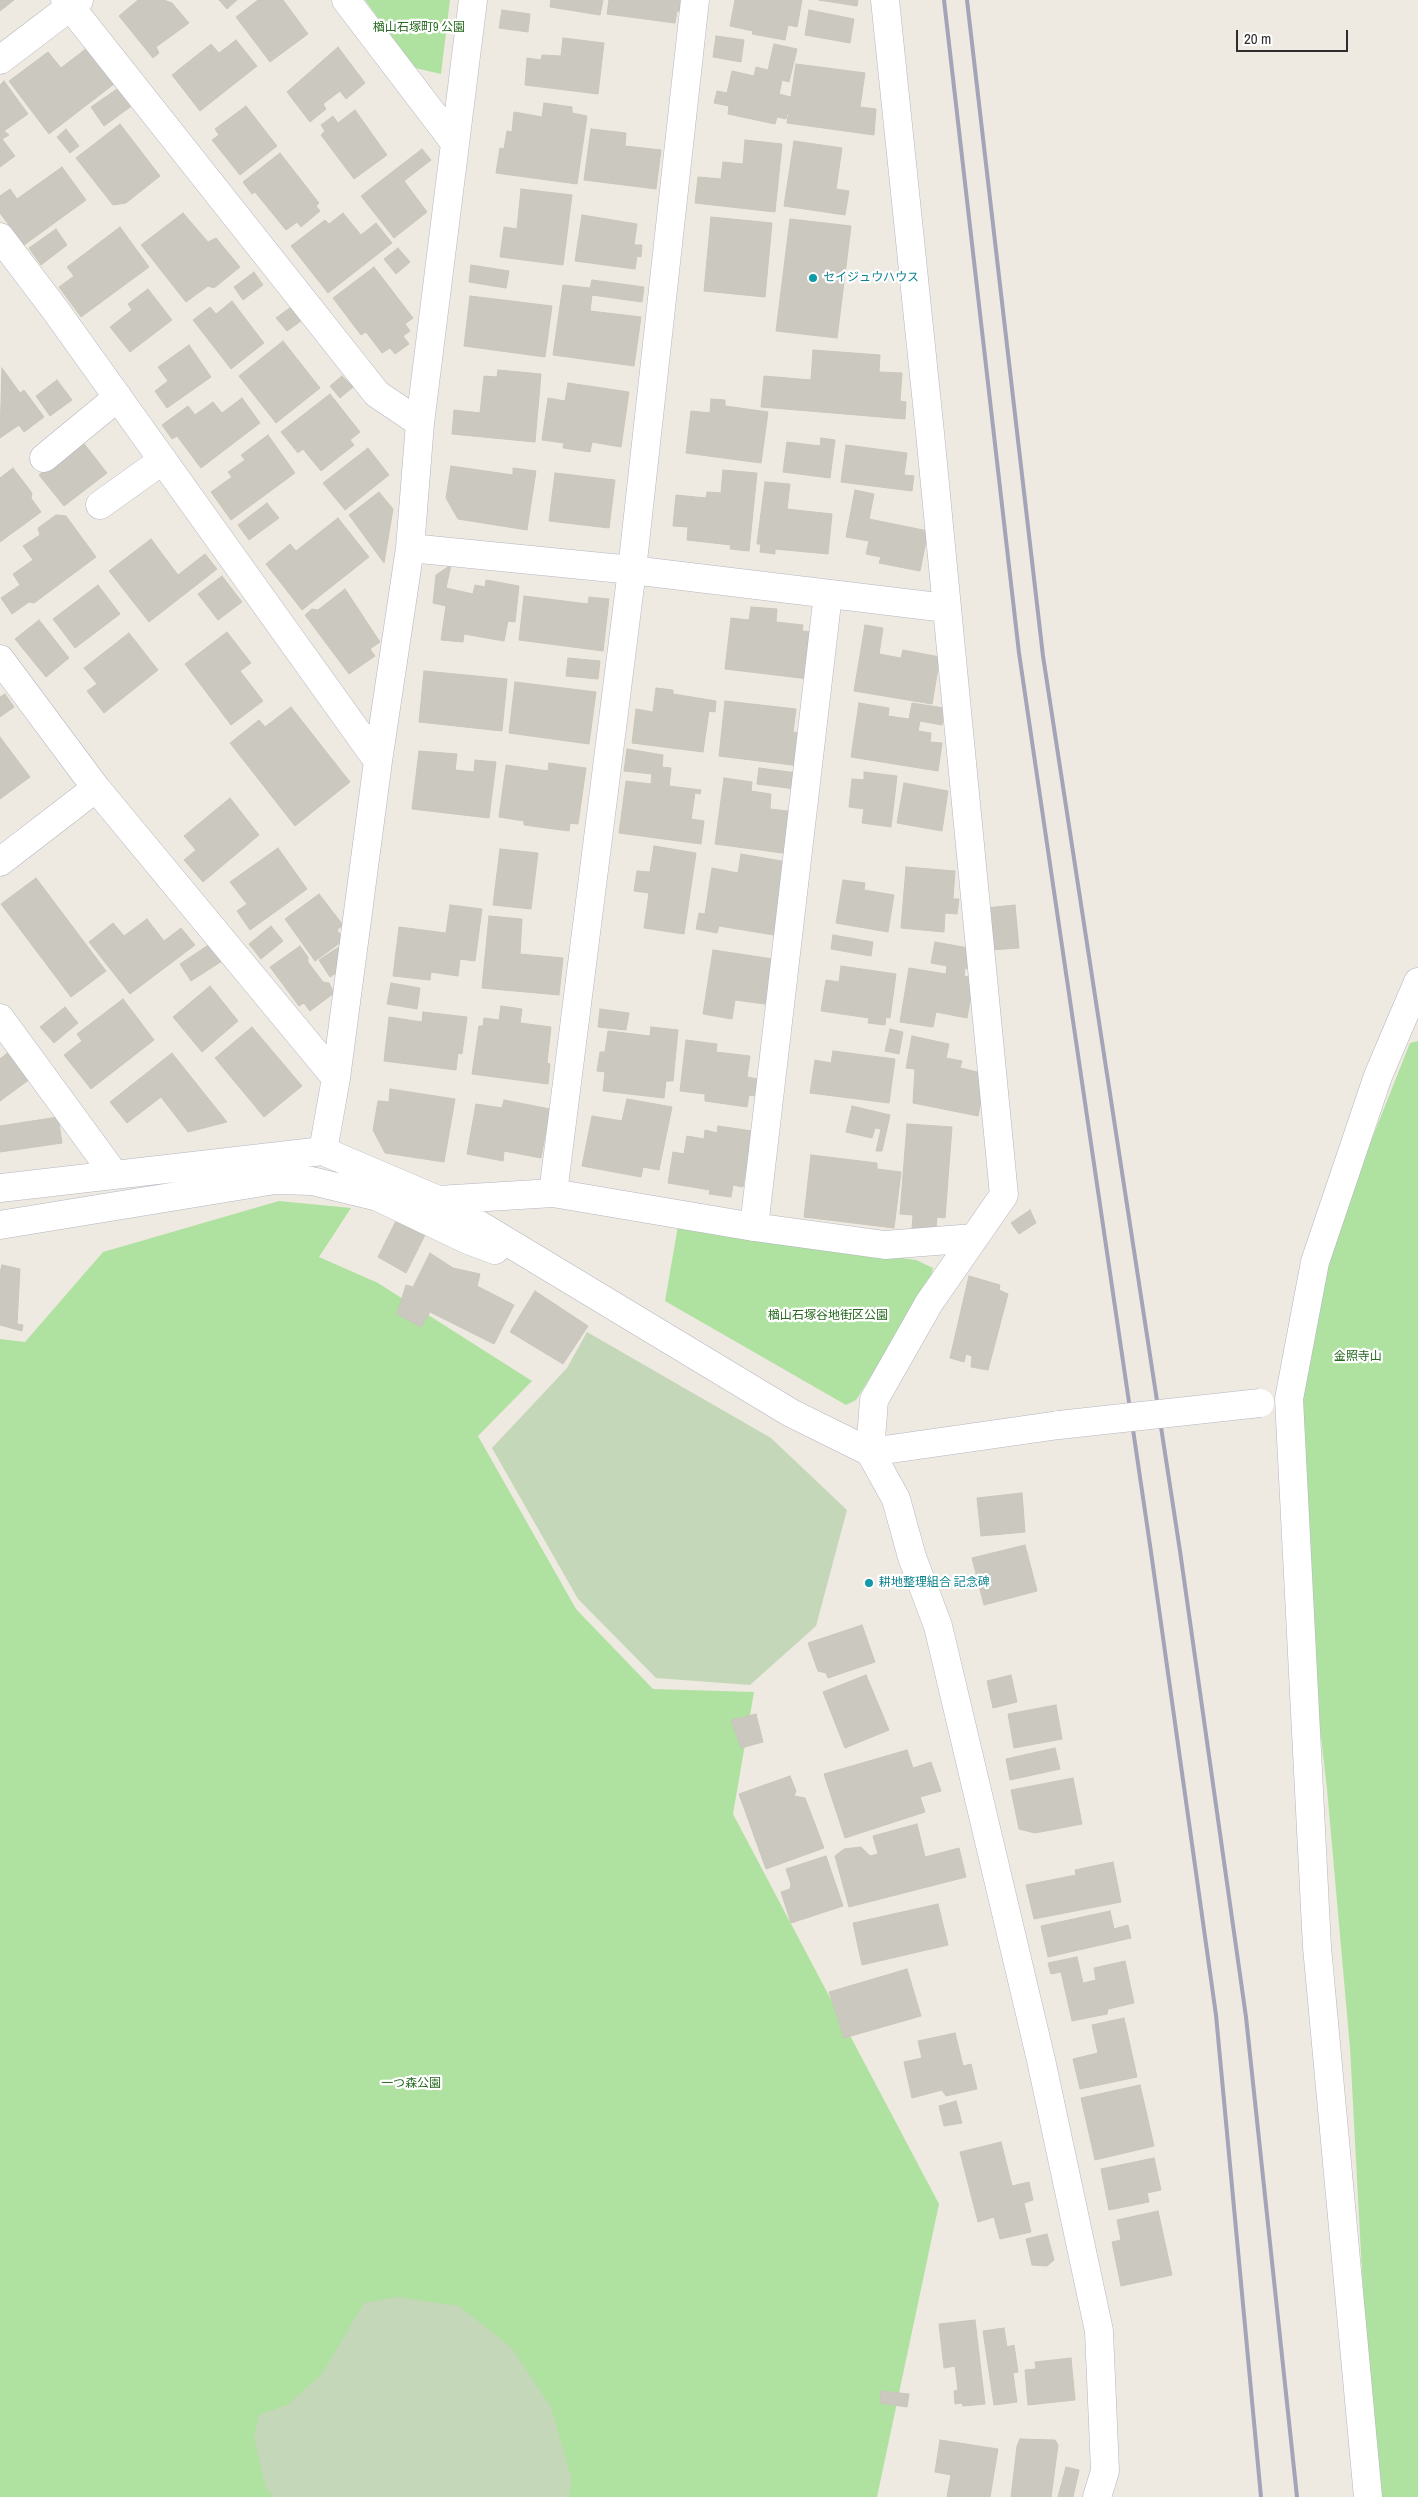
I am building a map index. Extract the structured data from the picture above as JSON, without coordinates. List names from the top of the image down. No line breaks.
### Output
{"parks":["楢山石塚町9 公園","楢山石塚谷地街区公園","金照寺山","一つ森公園"],"places":["セイジュウハウス","耕地整理組合 記念碑"],"scale_bar":"20 m"}
